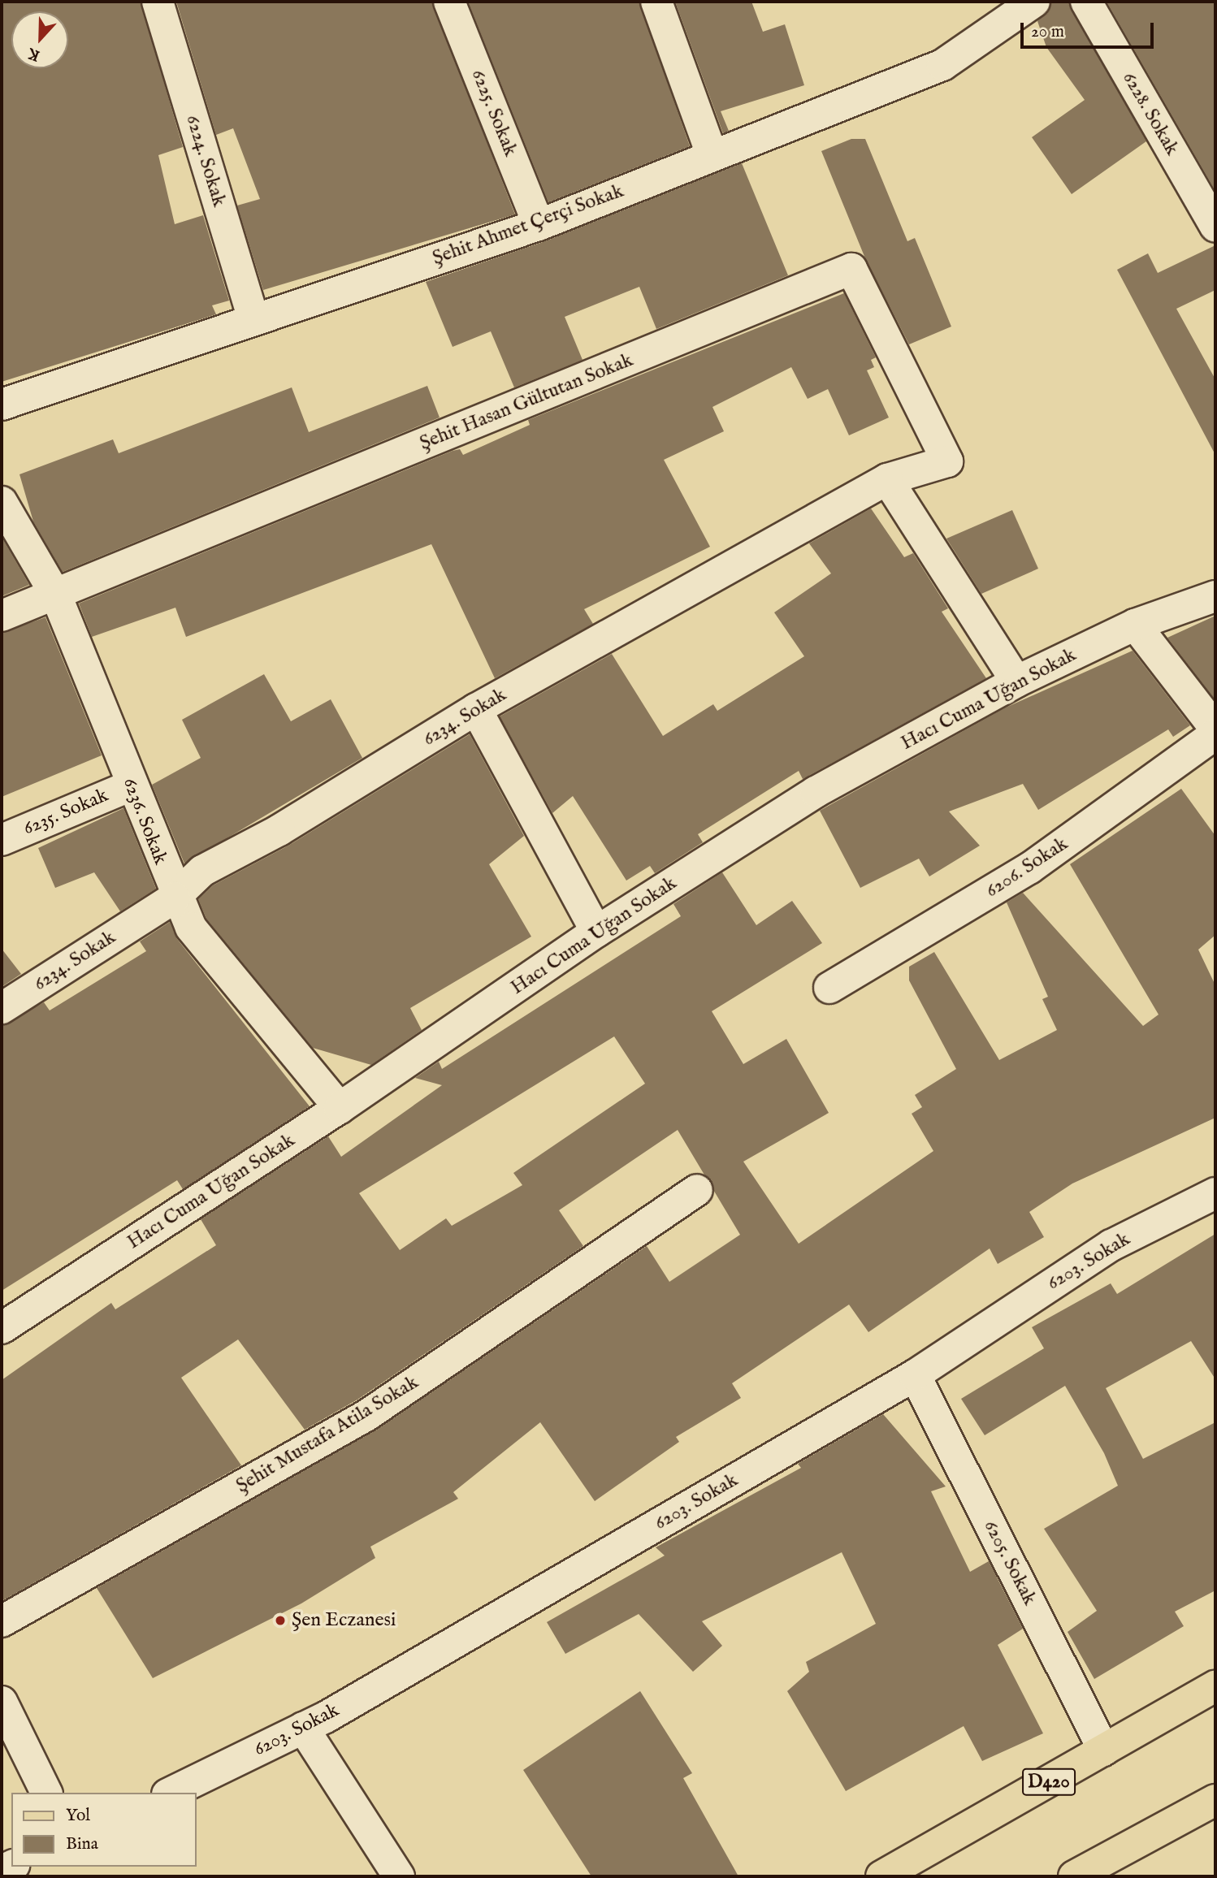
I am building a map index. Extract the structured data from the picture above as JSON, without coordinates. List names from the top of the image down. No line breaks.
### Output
{"streets":{"main road":["D420"],"street":["6225. Sokak","6228. Sokak","6224. Sokak","Şehit Ahmet Çerçi Sokak","Şehit Hasan Gültutan Sokak","Hacı Cuma Uğan Sokak","6234. Sokak","6235. Sokak","6236. Sokak","6206. Sokak","6203. Sokak","Şehit Mustafa Atila Sokak","6205. Sokak"]},"crossings":[["6225. Sokak","Şehit Ahmet Çerçi Sokak"],["6224. Sokak","Şehit Ahmet Çerçi Sokak"],["Şehit Hasan Gültutan Sokak","6234. Sokak"],["Şehit Hasan Gültutan Sokak","6236. Sokak"],["Hacı Cuma Uğan Sokak","6236. Sokak"],["6234. Sokak","6236. Sokak"],["6235. Sokak","6236. Sokak"],["6203. Sokak","6205. Sokak"],["6205. Sokak","D420"]],"places":["Şen Eczanesi"],"legend":["Yol","Bina"],"scale_bar":"20 m","north":"bottom"}
